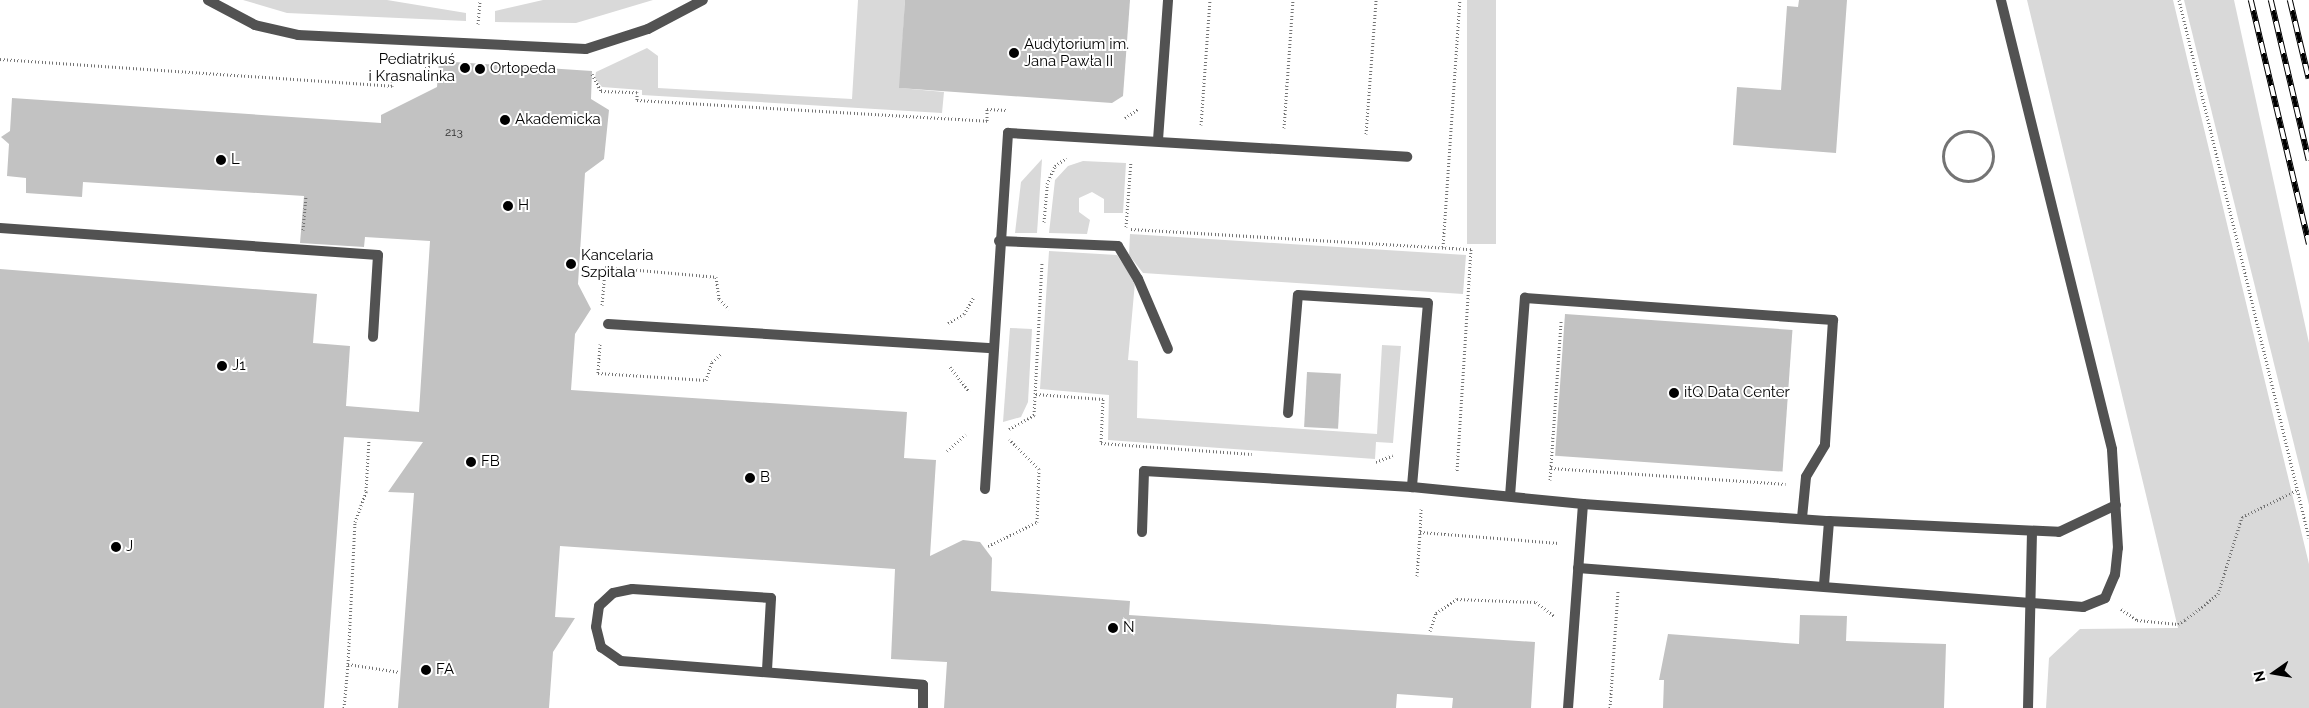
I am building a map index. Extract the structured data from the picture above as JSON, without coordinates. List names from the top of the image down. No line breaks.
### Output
{"places":["Audytorium im. Jana Pawła II","Pediatrikuś i Krasnalinka","Ortopeda","Akademicka","L","H","Kancelaria Szpitala","J1","itQ Data Center","FB","B","J","N","FA"],"house_numbers":["213"],"north":"left"}
